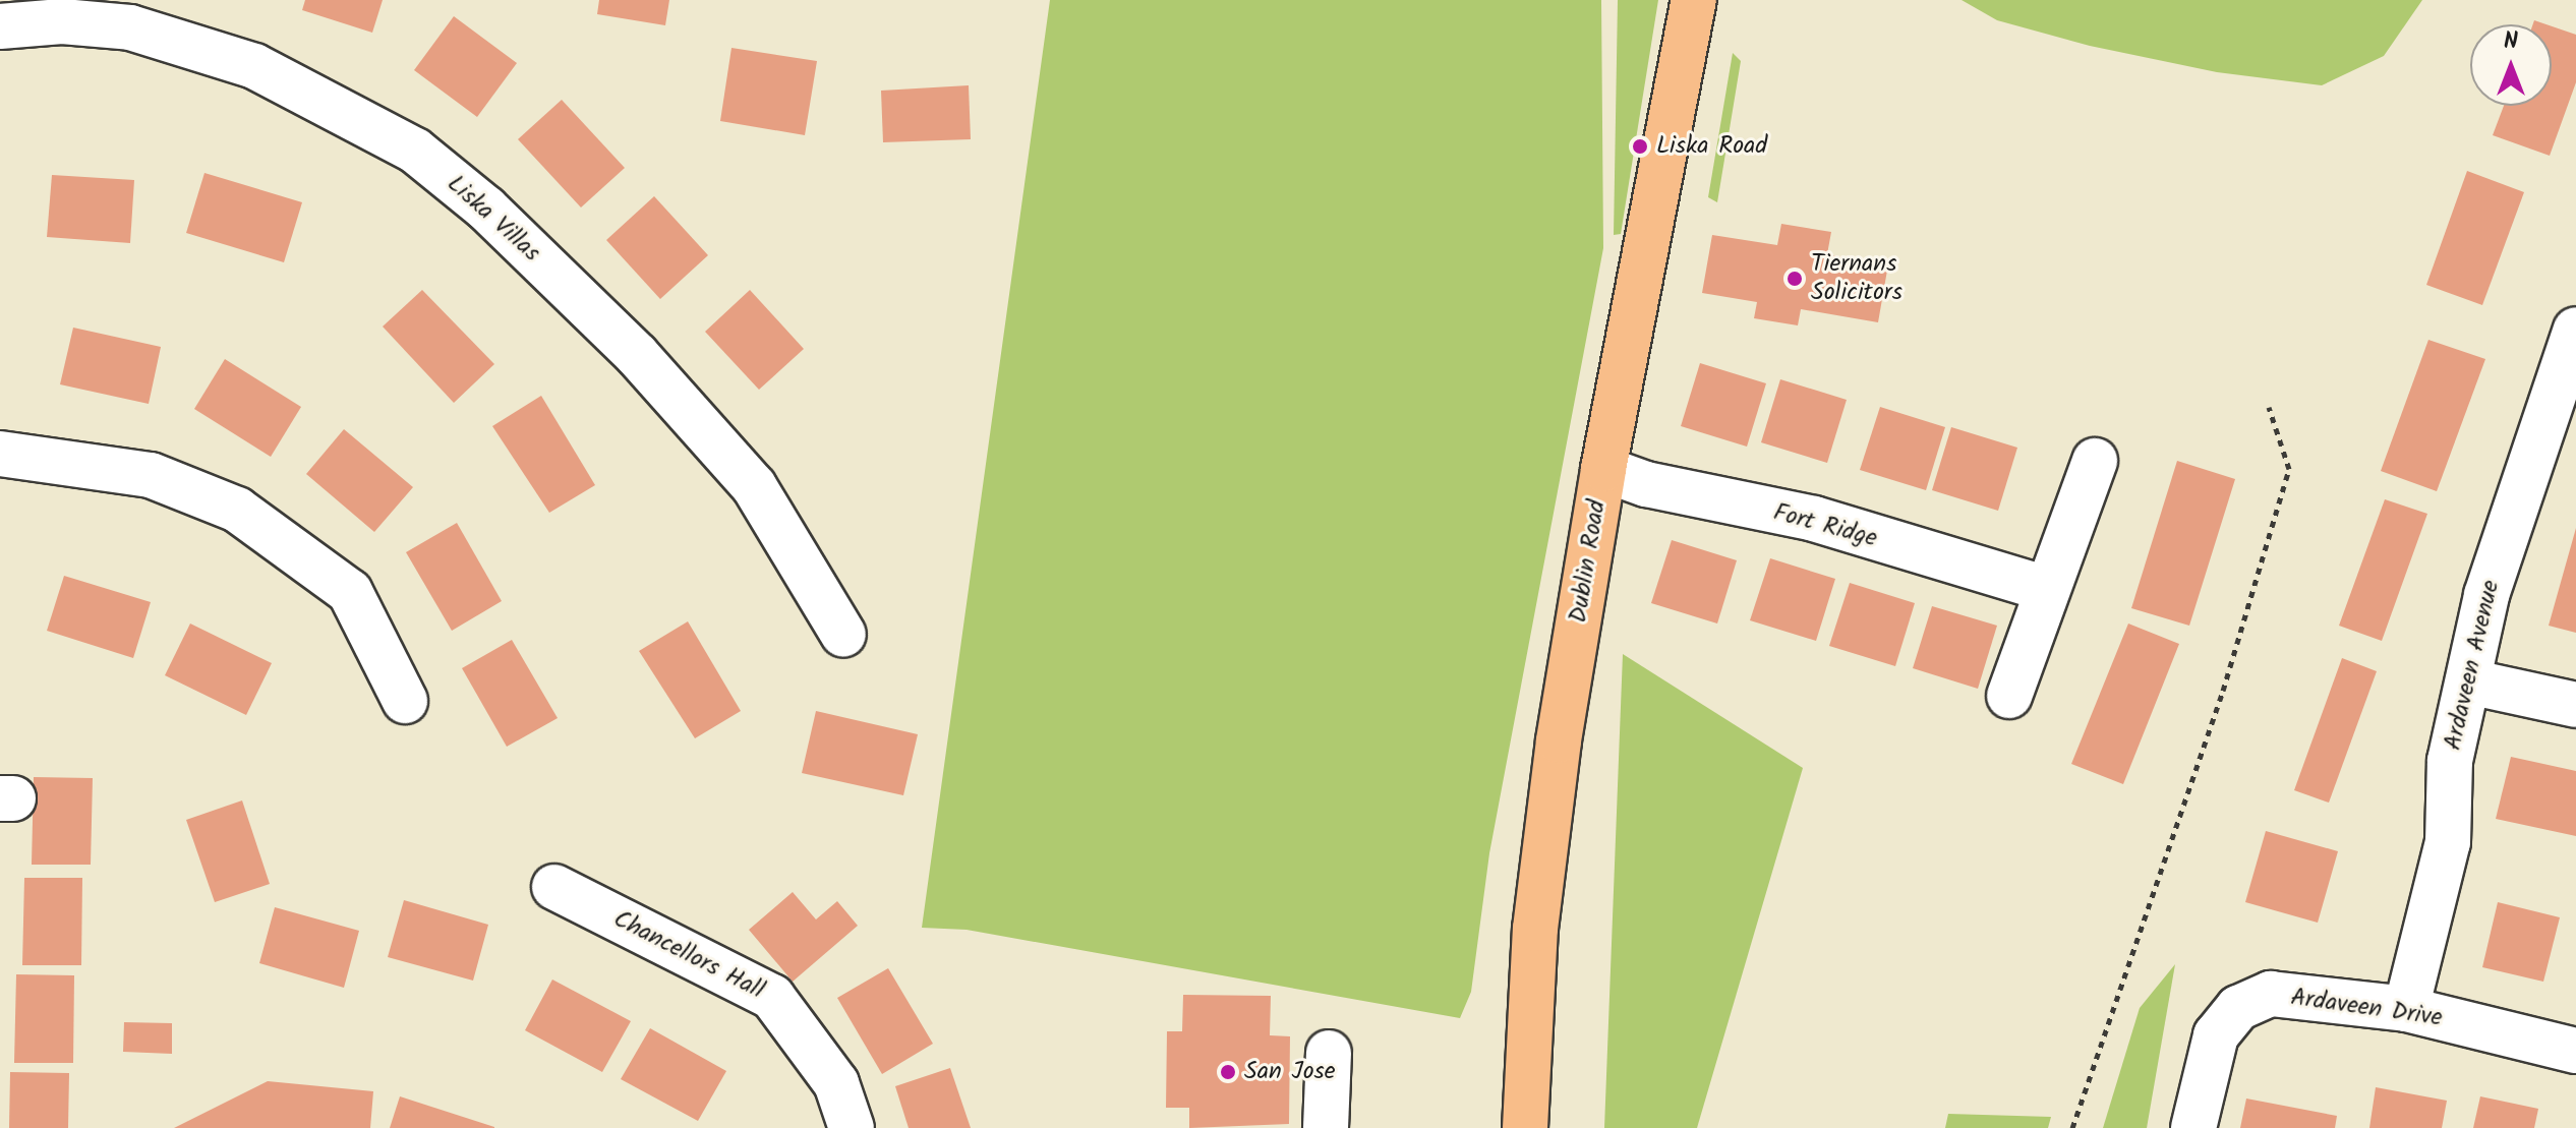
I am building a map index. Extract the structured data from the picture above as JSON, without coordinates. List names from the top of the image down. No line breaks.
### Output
{"streets":{"main road":["Dublin Road"],"street":["Liska Villas","Fort Ridge","Ardaveen Avenue","Chancellors Hall","Ardaveen Drive"]},"crossings":[["Fort Ridge","Dublin Road"],["Ardaveen Avenue","Ardaveen Drive"]],"places":["Liska Road","Tiernans Solicitors","San Jose"],"north":"top"}
